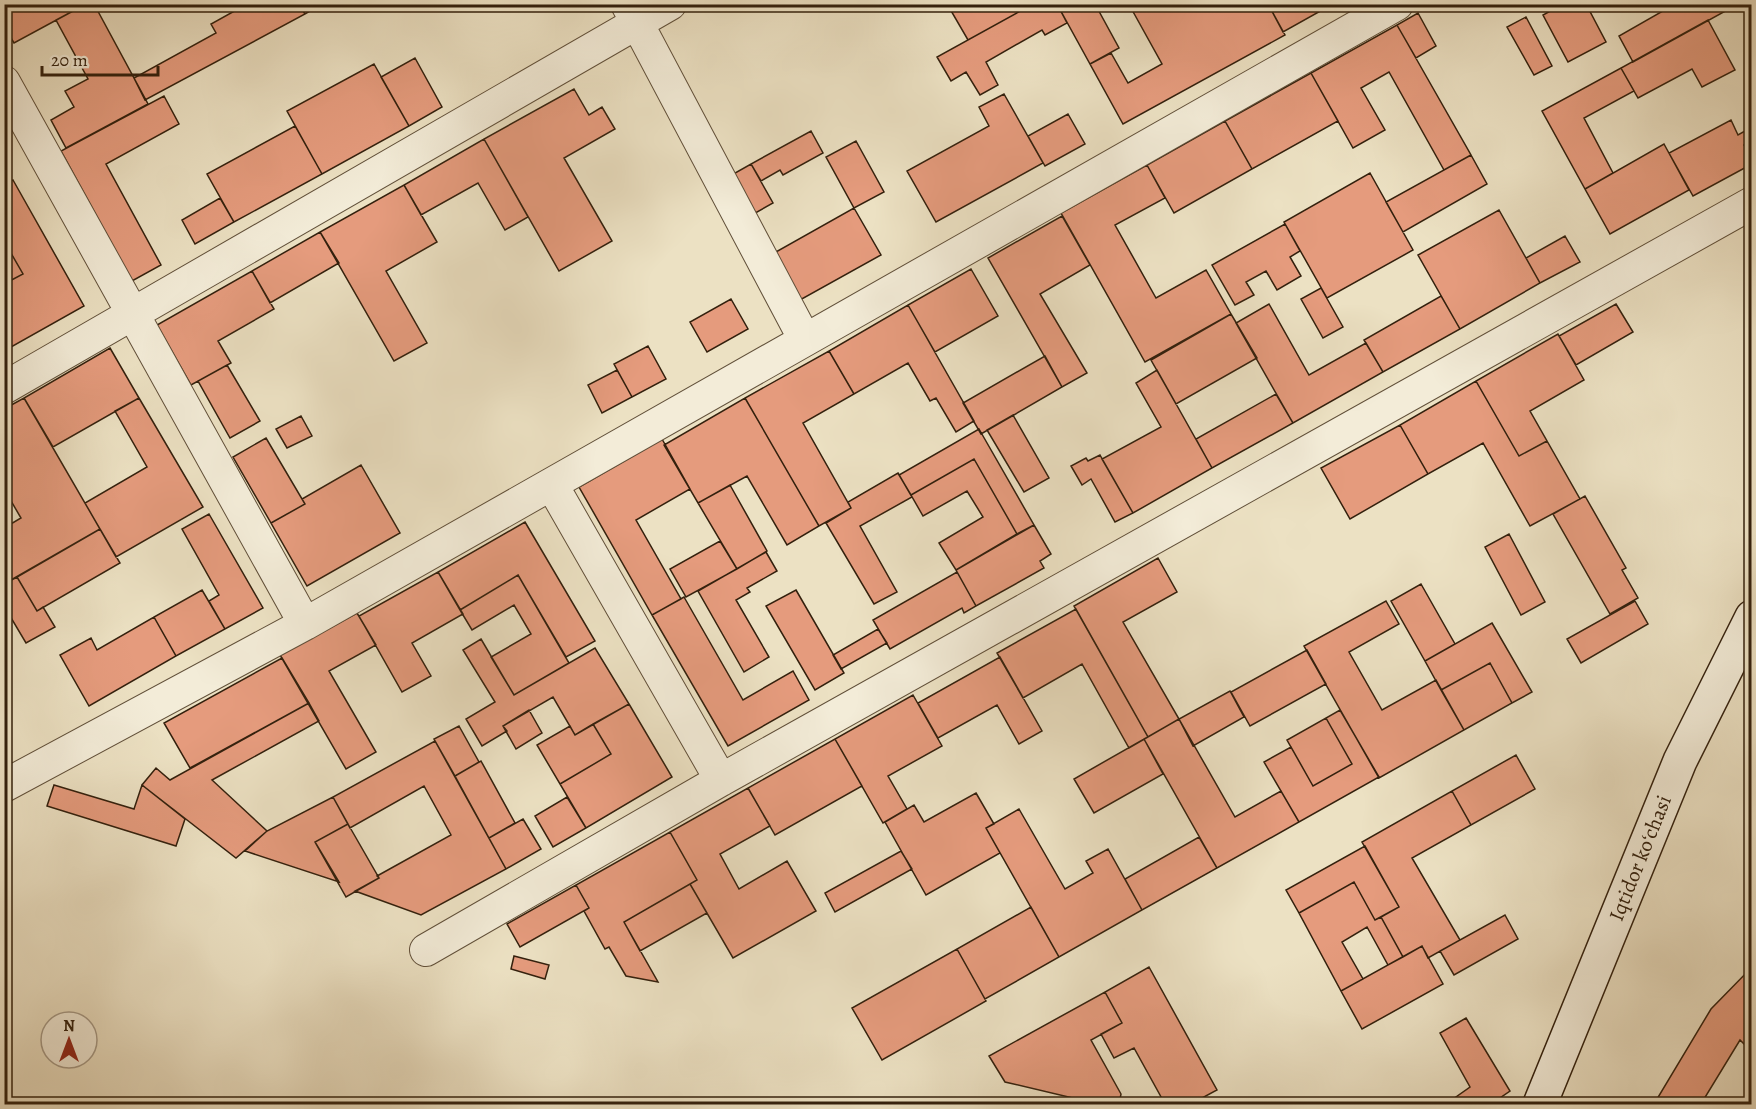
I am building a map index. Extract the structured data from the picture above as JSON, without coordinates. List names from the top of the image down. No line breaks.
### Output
{"streets":{"street":["Iqtidor koʻchasi"]},"scale_bar":"20 m","north":"top"}
